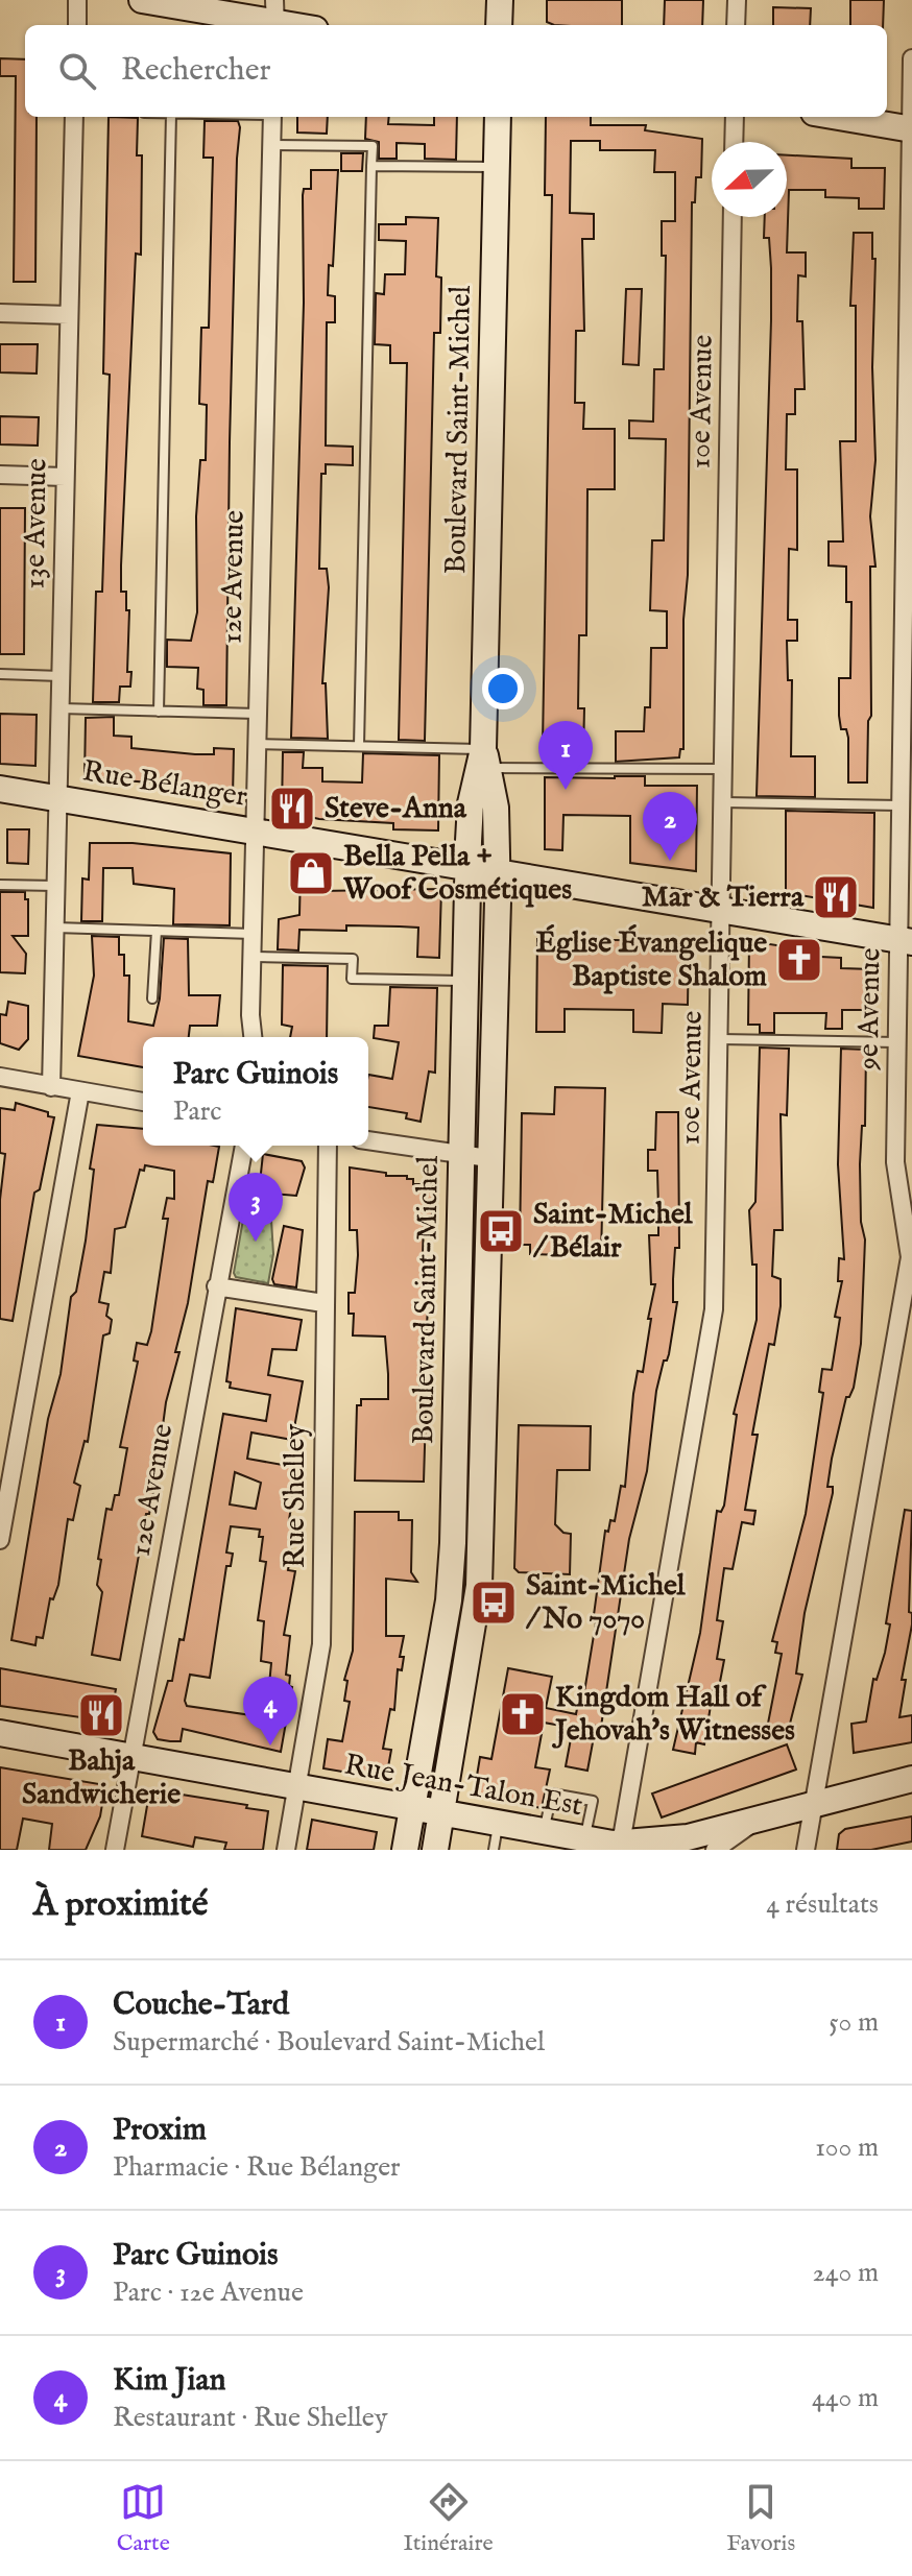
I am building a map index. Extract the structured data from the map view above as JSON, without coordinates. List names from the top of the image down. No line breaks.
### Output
{"streets":{"main road":["Boulevard Saint-Michel","Rue Bélanger","Rue Jean-Talon Est"],"street":["10e Avenue","13e Avenue","12e Avenue","9e Avenue","Rue Shelley"]},"crossings":[["10e Avenue","Rue Bélanger"],["10e Avenue","Rue Jean-Talon Est"],["Boulevard Saint-Michel","Rue Bélanger"],["Boulevard Saint-Michel","Rue Jean-Talon Est"],["13e Avenue","Rue Bélanger"],["12e Avenue","Rue Bélanger"],["12e Avenue","Rue Jean-Talon Est"],["Rue Bélanger","9e Avenue"],["9e Avenue","Rue Jean-Talon Est"],["Rue Shelley","Rue Jean-Talon Est"]],"places":{"restaurant":["Steve-Anna","Mar & Tierra","Bahja Sandwicherie"],"shop":["Bella Pella + Woof Cosmétiques"],"church":["Église Évangelique Baptiste Shalom","Kingdom Hall of Jehovah's Witnesses"],"bus stop":["Saint-Michel / Bélair","Saint-Michel / No 7070"]},"north":"left","page":{"search":"Rechercher","pins":["1","2","3","4"],"popup":["Parc Guinois","Parc"],"heading":["À proximité","4 résultats"],"list":[{"mark":"1","name":"Couche-Tard","note":"Supermarché · Boulevard Saint-Michel","value":"50 m"},{"mark":"2","name":"Proxim","note":"Pharmacie · Rue Bélanger","value":"100 m"},{"mark":"3","name":"Parc Guinois","note":"Parc · 12e Avenue","value":"240 m"},{"mark":"4","name":"Kim Jian","note":"Restaurant · Rue Shelley","value":"440 m"}],"nav":["Carte","Itinéraire","Favoris"]}}
